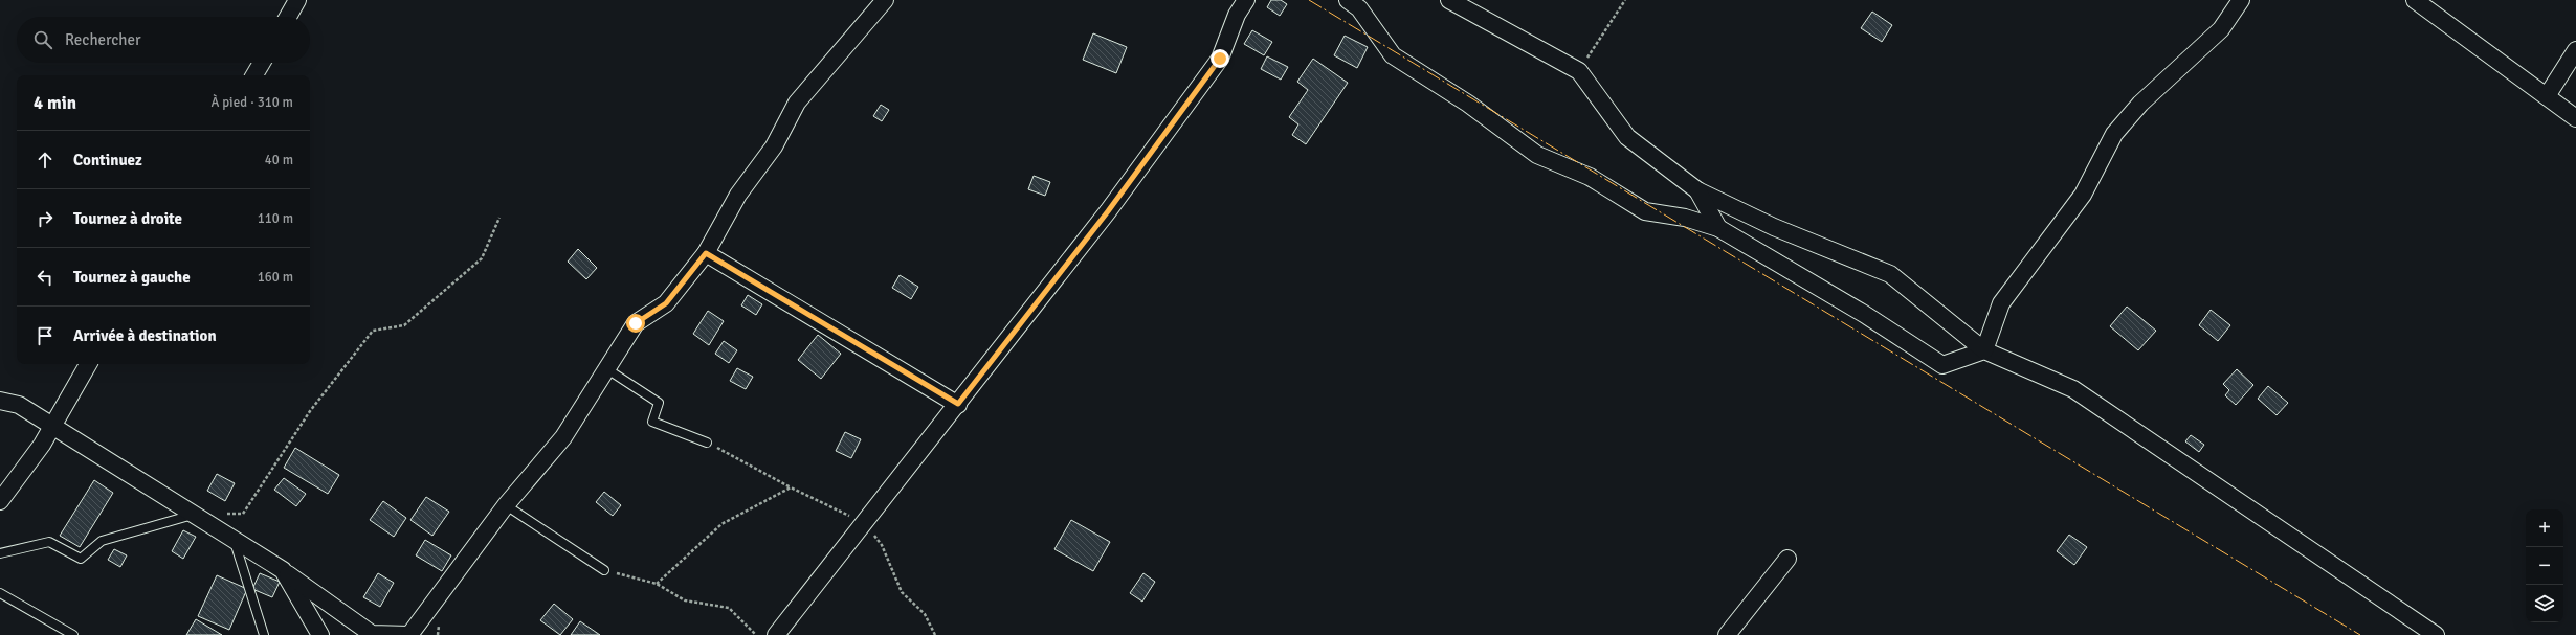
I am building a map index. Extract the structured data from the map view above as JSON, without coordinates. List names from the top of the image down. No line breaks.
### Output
{"page":{"search":"Rechercher","heading":["4 min","À pied · 310 m"],"list":[["Continuez","40 m"],["Tournez à droite","110 m"],["Tournez à gauche","160 m"],"Arrivée à destination"],"map_buttons":["+","−"]}}
